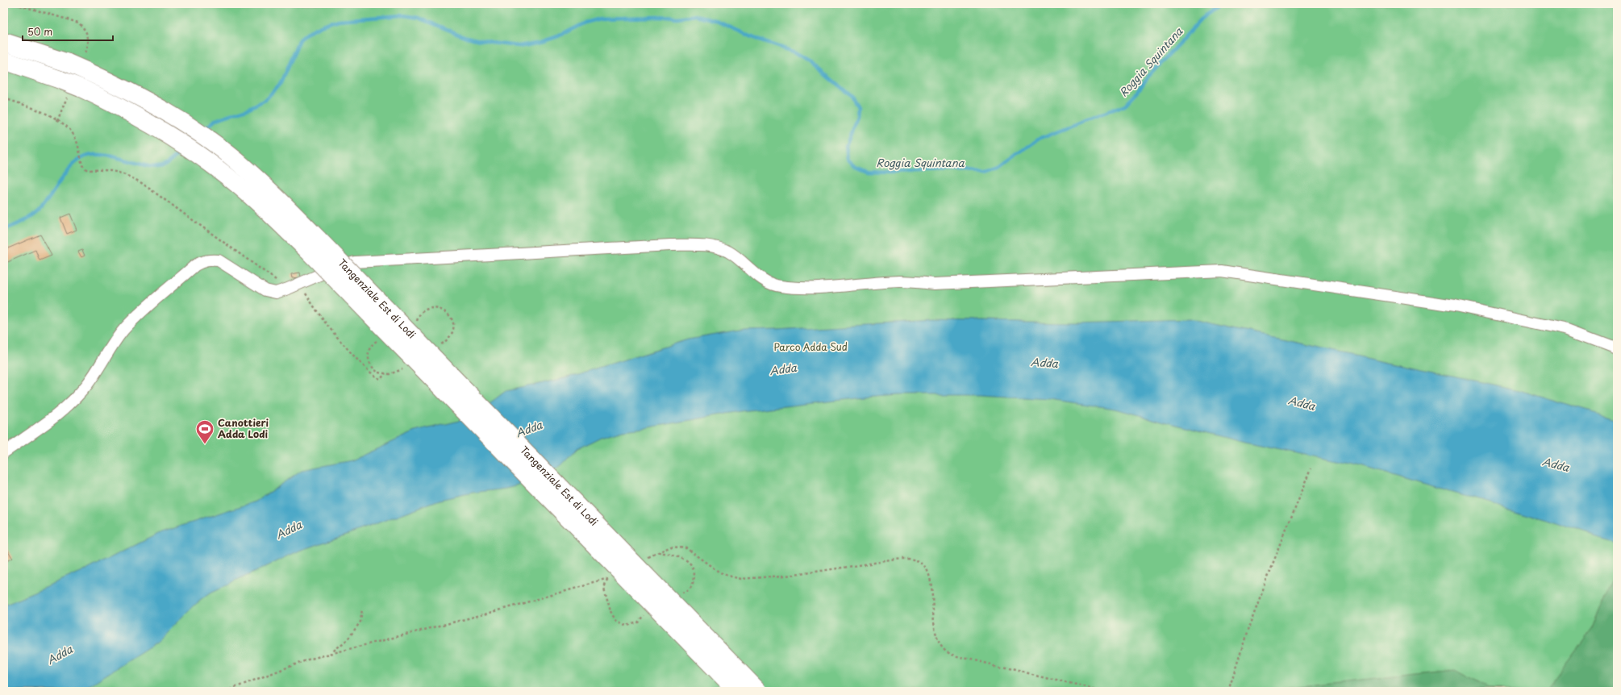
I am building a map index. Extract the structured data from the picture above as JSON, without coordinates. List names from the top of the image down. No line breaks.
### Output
{"streets":{"highway":["Tangenziale Est di Lodi"]},"water":["Roggia Squintana","Adda"],"parks":["Parco Adda Sud"],"places":{"sports":["Canottieri Adda Lodi"]},"scale_bar":"50 m"}
